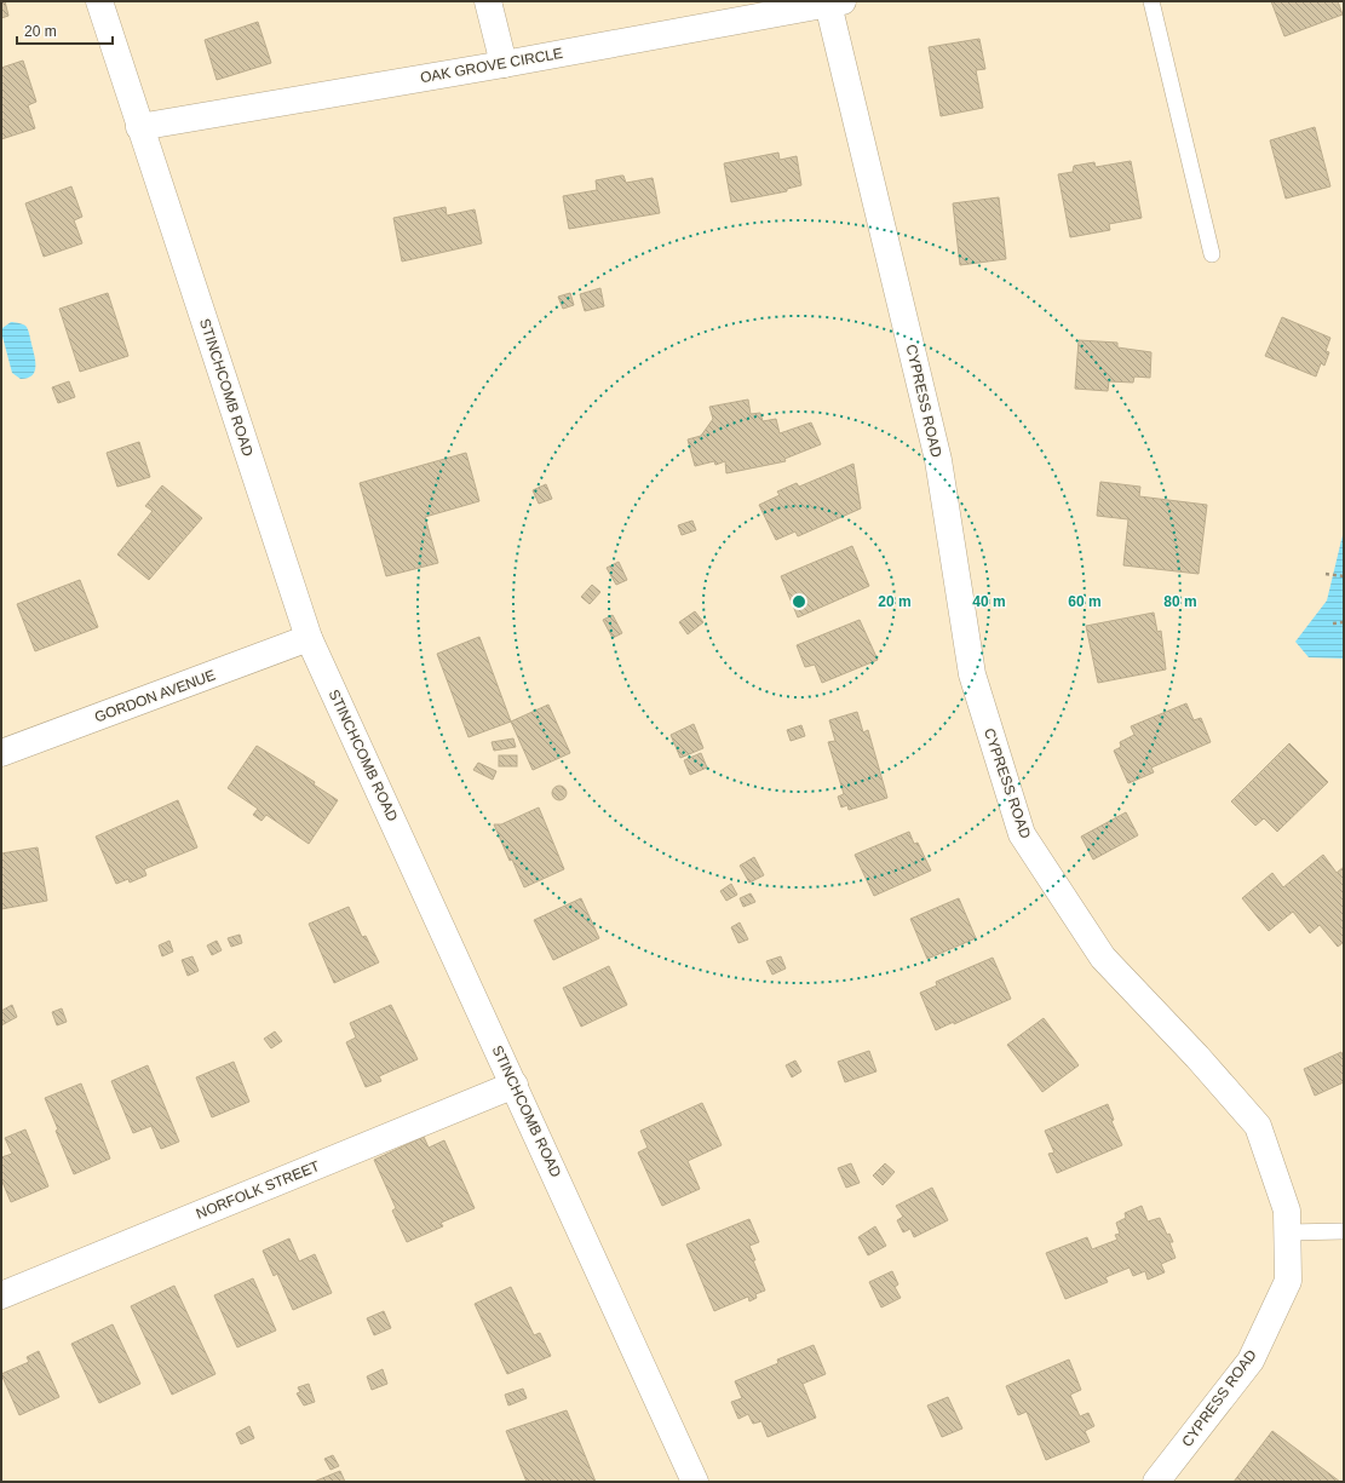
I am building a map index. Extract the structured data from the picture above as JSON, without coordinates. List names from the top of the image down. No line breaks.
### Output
{"streets":{"street":["OAK GROVE CIRCLE","STINCHCOMB ROAD","CYPRESS ROAD","GORDON AVENUE","NORFOLK STREET"]},"crossings":[["OAK GROVE CIRCLE","STINCHCOMB ROAD"],["OAK GROVE CIRCLE","CYPRESS ROAD"],["STINCHCOMB ROAD","GORDON AVENUE"],["STINCHCOMB ROAD","NORFOLK STREET"]],"scale_bar":"20 m","rings":["20 m","40 m","60 m","80 m"]}
